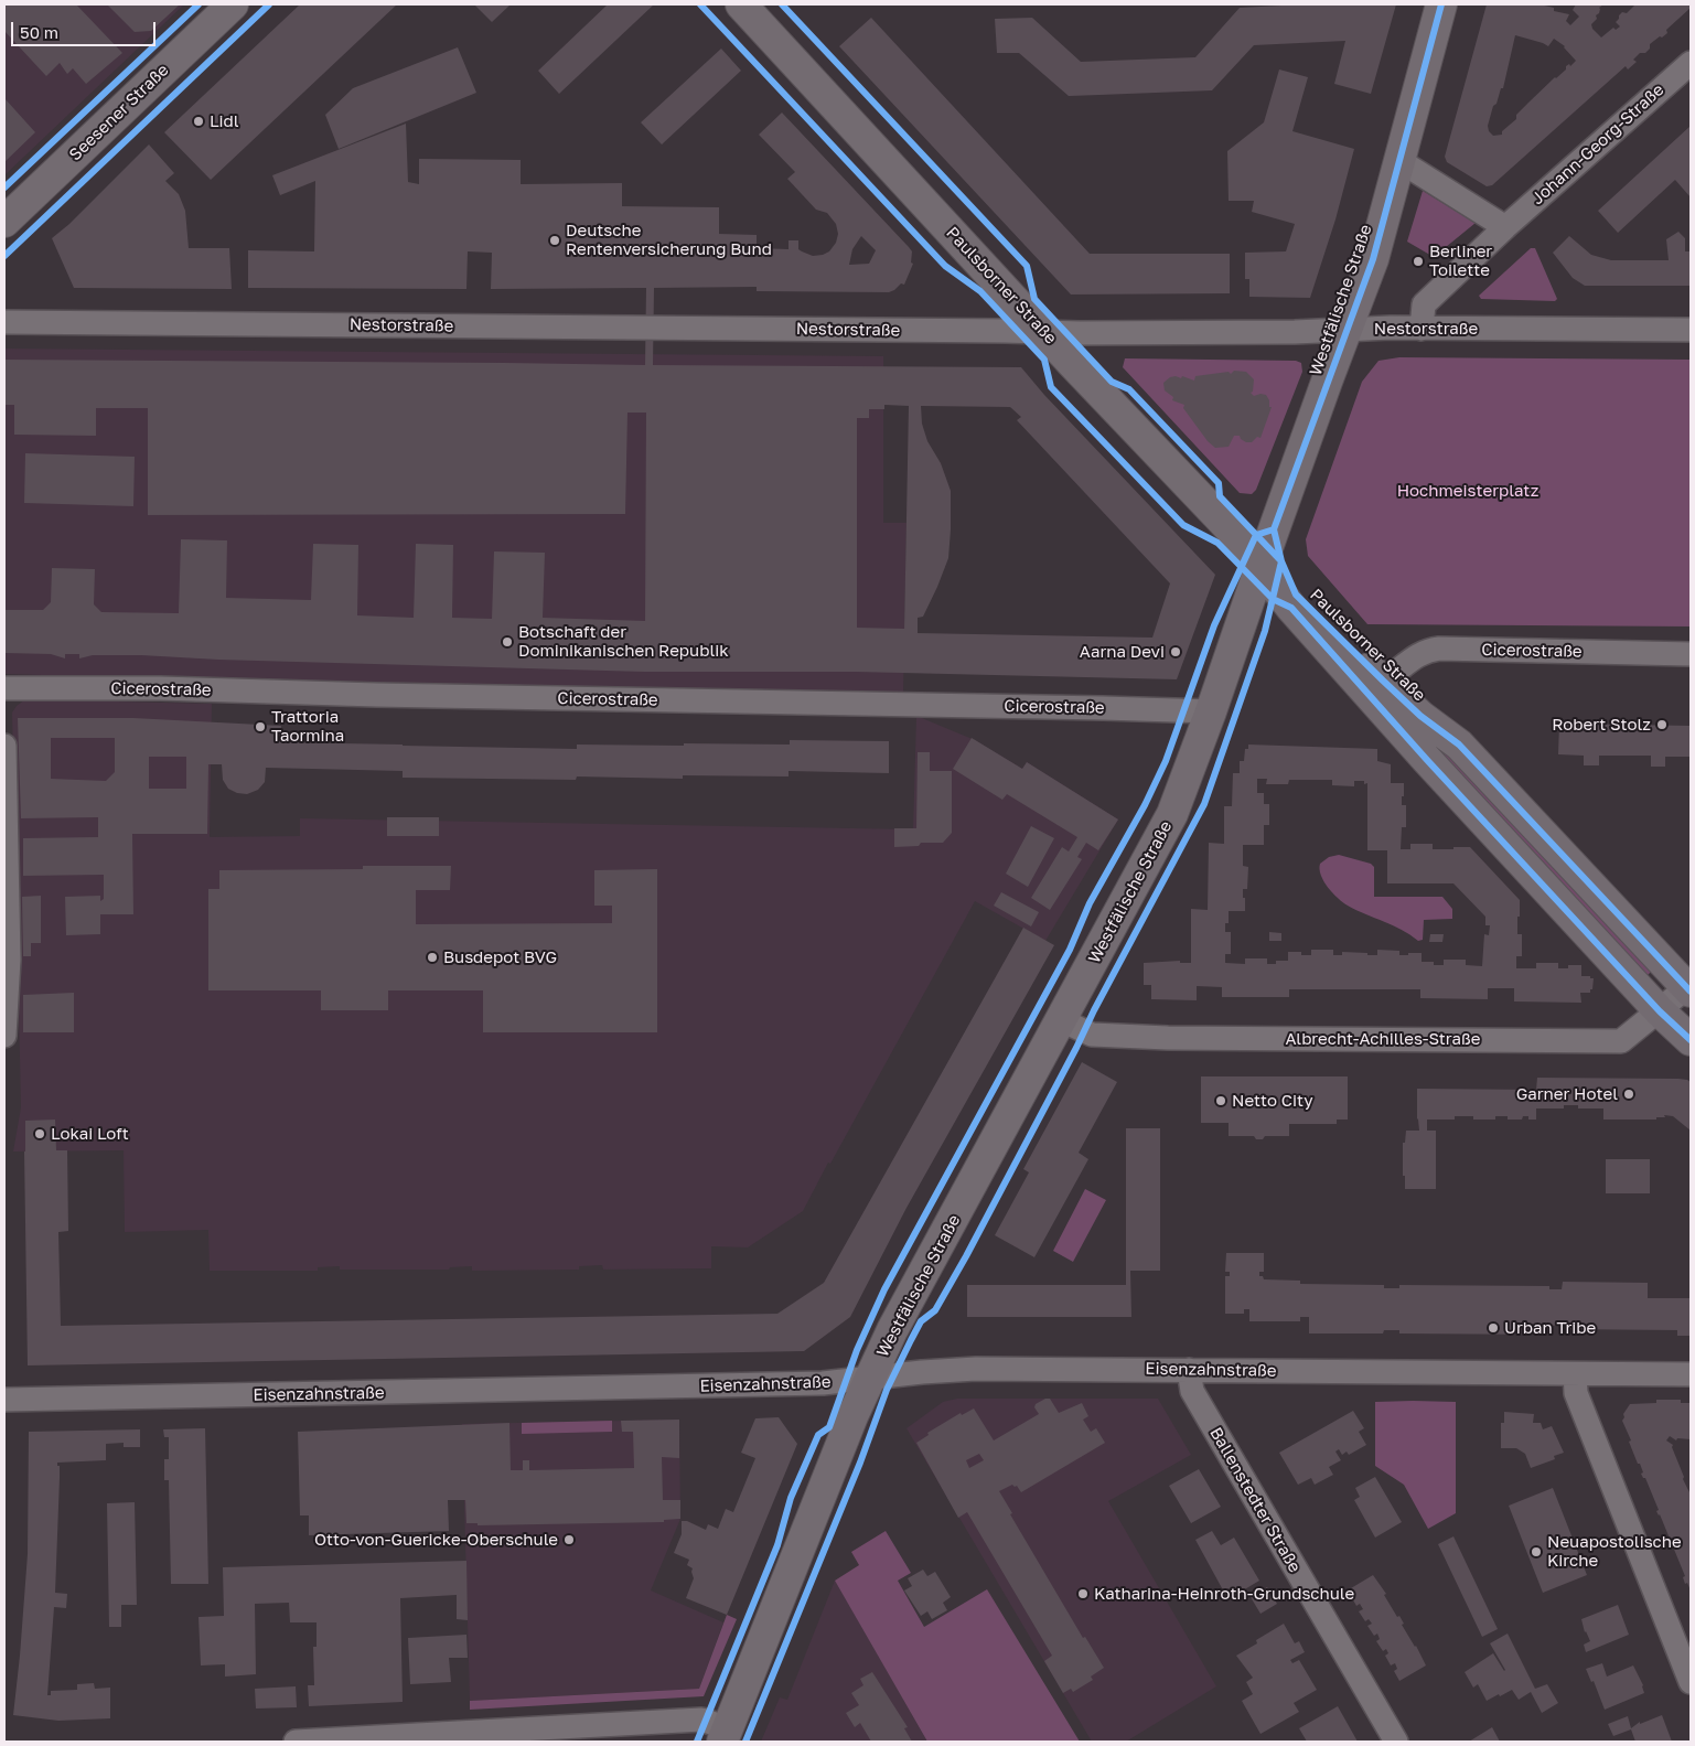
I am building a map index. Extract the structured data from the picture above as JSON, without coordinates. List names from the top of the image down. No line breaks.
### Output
{"streets":{"street":["Seesener Straße","Johann-Georg-Straße","Paulsborner Straße","Westfälische Straße","Nestorstraße","Cicerostraße","Albrecht-Achilles-Straße","Eisenzahnstraße","Ballenstedter Straße"]},"crossings":[["Johann-Georg-Straße","Nestorstraße"],["Paulsborner Straße","Westfälische Straße"],["Paulsborner Straße","Nestorstraße"],["Paulsborner Straße","Cicerostraße"],["Paulsborner Straße","Albrecht-Achilles-Straße"],["Westfälische Straße","Nestorstraße"],["Westfälische Straße","Cicerostraße"],["Westfälische Straße","Albrecht-Achilles-Straße"],["Westfälische Straße","Eisenzahnstraße"],["Eisenzahnstraße","Ballenstedter Straße"]],"parks":["Hochmeisterplatz"],"places":["Lidl","Deutsche Rentenversicherung Bund","Berliner Toilette","Botschaft der Dominikanischen Republik","Aarna Devi","Robert Stolz","Trattoria Taormina","Busdepot BVG","Garner Hotel","Netto City","Lokai Loft","Urban Tribe","Otto-von-Guericke-Oberschule","Neuapostolische Kirche","Katharina-Heinroth-Grundschule"],"scale_bar":"50 m"}
